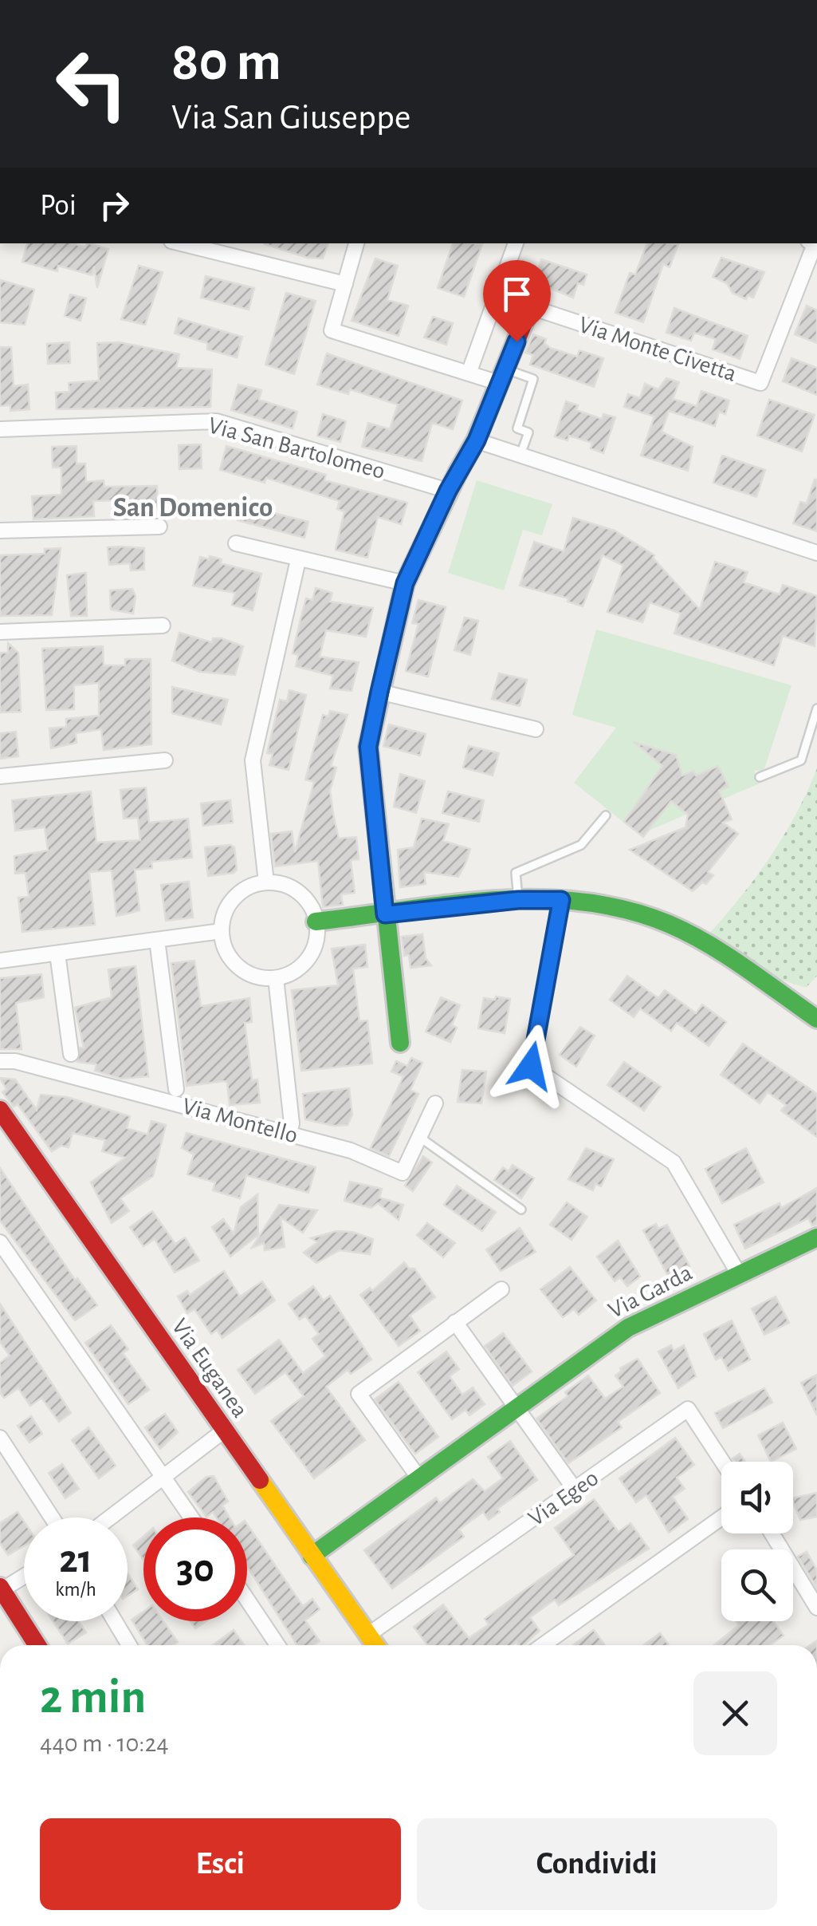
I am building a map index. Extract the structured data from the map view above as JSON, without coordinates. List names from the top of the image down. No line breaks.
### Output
{"streets":{"street":["Via Monte Civetta","Via San Bartolomeo","Via Montello","Via Garda","Via Euganea","Via Egeo"]},"crossings":[["Via Garda","Via Euganea"],["Via Euganea","Via Egeo"]],"districts":["San Domenico"],"page":{"turn":["80 m","Via San Giuseppe"],"then":"Poi","speed":"21 km/h","limit":"30","heading":["2 min","440 m · 10:24"],"buttons":["Esci","Condividi"]}}
